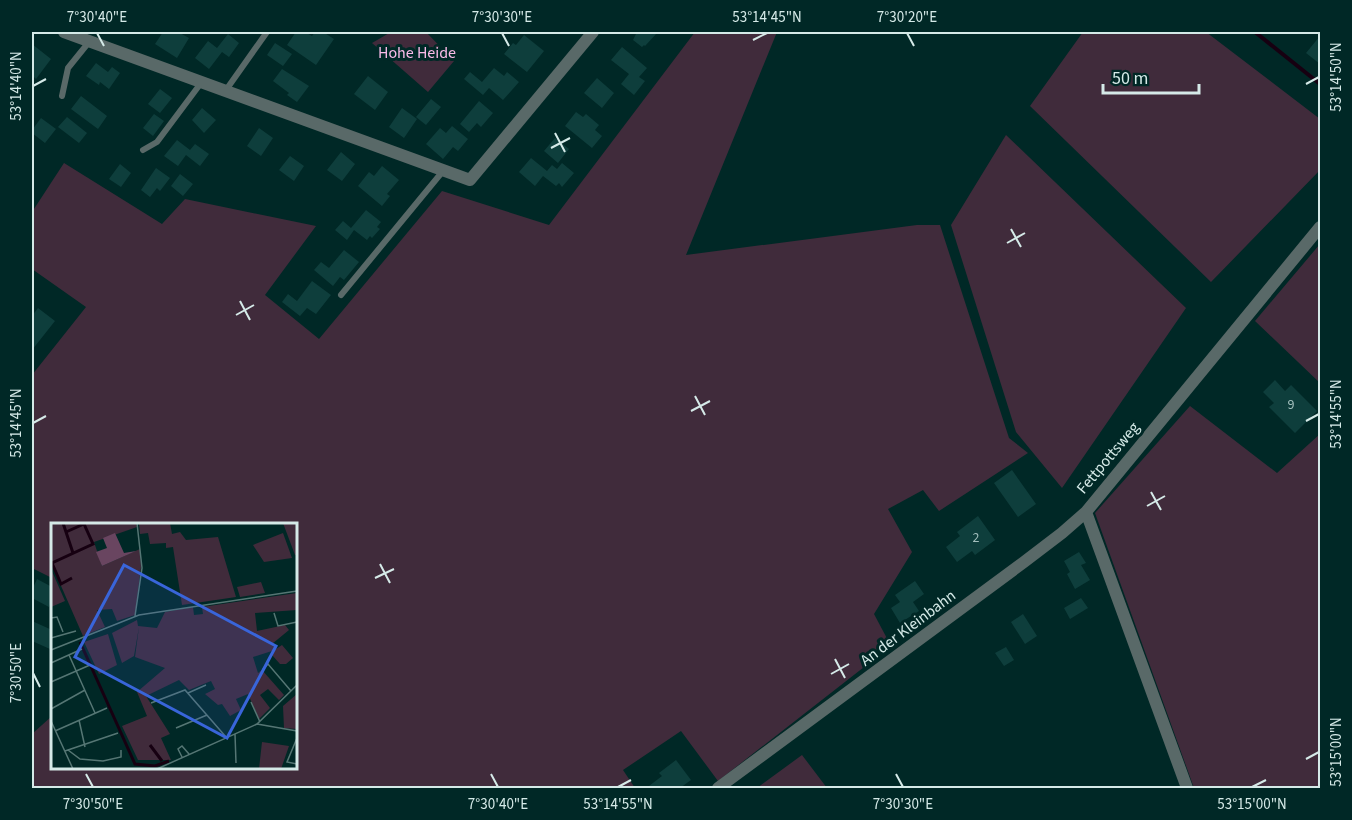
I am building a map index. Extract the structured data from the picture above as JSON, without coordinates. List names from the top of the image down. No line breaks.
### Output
{"streets":{"street":["Fettpottsweg","An der Kleinbahn"]},"crossings":[["Fettpottsweg","An der Kleinbahn"]],"parks":["Hohe Heide"],"house_numbers":["9","2"],"scale_bar":"50 m","coordinates":["7°30'40\"E","7°30'30\"E","53°14'45\"N","7°30'20\"E","53°14'50\"N","53°14'40\"N","53°14'55\"N","7°30'50\"E","53°15'00\"N"]}
